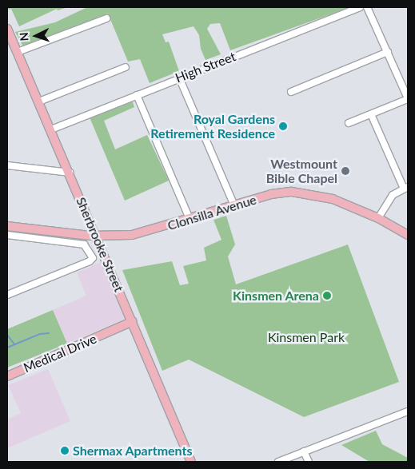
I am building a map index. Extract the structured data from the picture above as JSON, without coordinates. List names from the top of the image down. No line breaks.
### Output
{"streets":{"main road":["Clonsilla Avenue","Sherbrooke Street","Medical Drive"],"street":["High Street"]},"crossings":[["High Street","Sherbrooke Street"],["Clonsilla Avenue","Sherbrooke Street"],["Sherbrooke Street","Medical Drive"]],"parks":["Kinsmen Park"],"places":["Royal Gardens Retirement Residence","Westmount Bible Chapel","Kinsmen Arena","Shermax Apartments"],"north":"left"}
